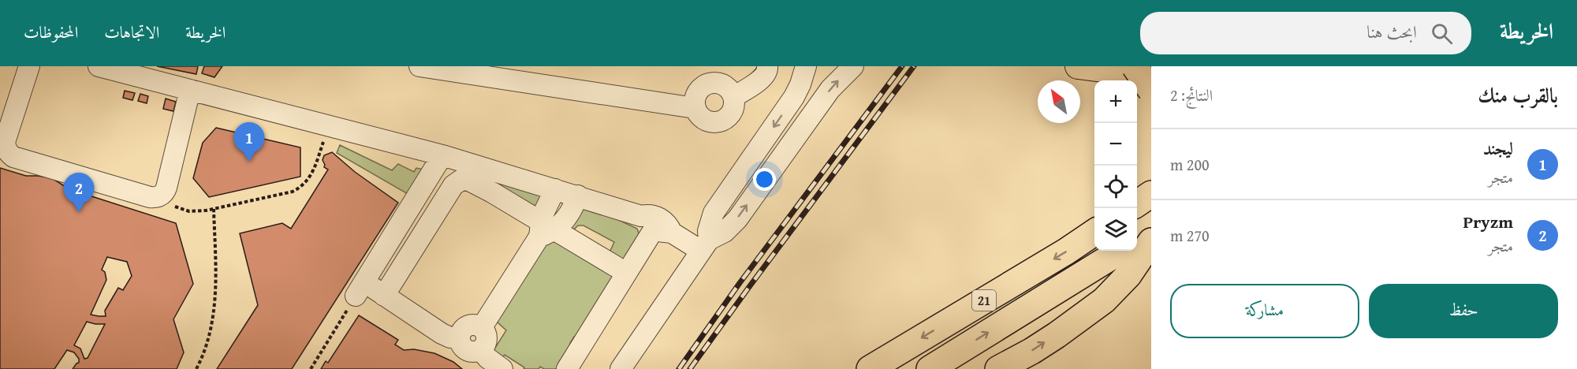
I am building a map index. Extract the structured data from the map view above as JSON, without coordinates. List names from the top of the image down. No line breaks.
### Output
{"streets":{"highway":["21"]},"north":"top left","page":{"header":"الخريطة","search":"ابحث هنا","nav":["الخريطة","الاتجاهات","المحفوظات"],"heading":["بالقرب منك","النتائج: 2"],"map_buttons":["+","−"],"pins":["1","2"],"list":[{"mark":"1","name":"ليجند","note":"متجر","value":"200 m"},{"mark":"2","name":"Pryzm","note":"متجر","value":"270 m"}],"buttons":["حفظ","مشاركة"]}}
